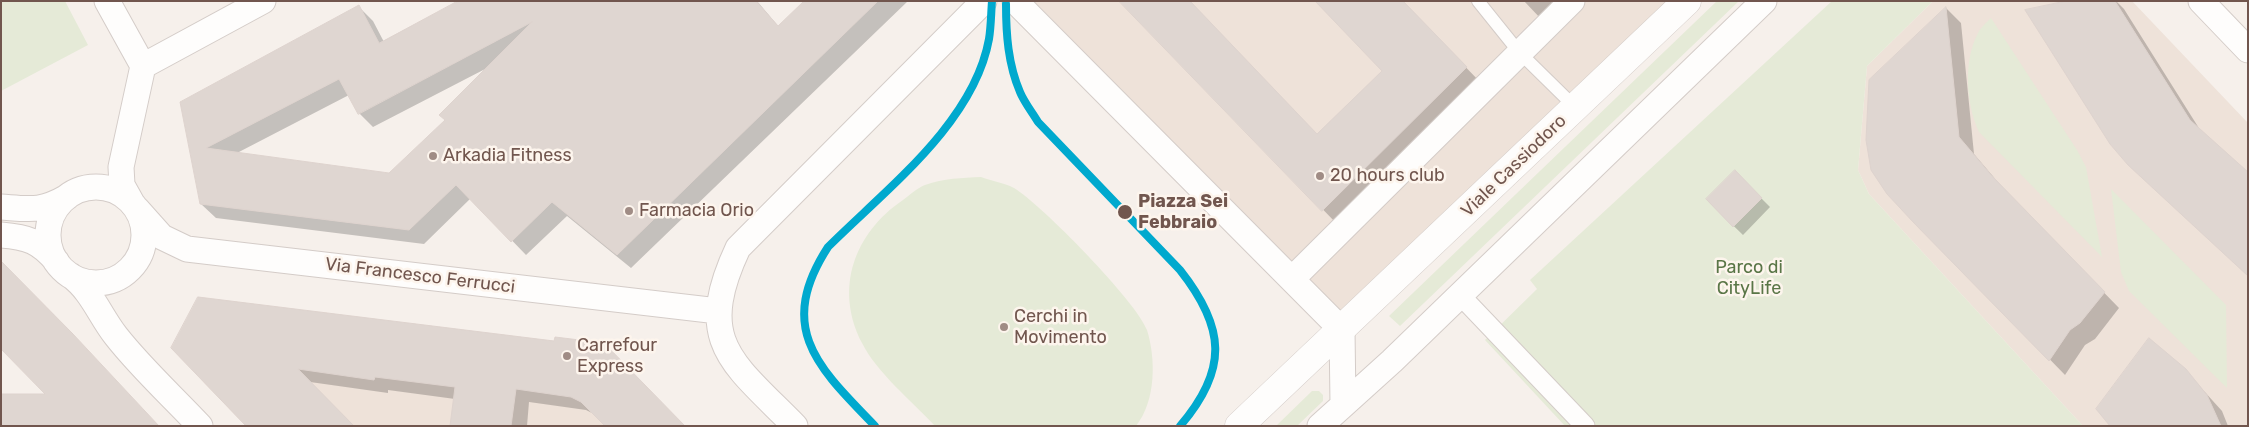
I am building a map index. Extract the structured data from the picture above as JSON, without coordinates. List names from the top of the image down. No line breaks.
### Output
{"streets":{"main road":["Viale Cassiodoro"],"street":["Via Francesco Ferrucci"]},"parks":["Parco di CityLife"],"places":["Arkadia Fitness","20 hours club","Farmacia Orio","Piazza Sei Febbraio","Cerchi in Movimento","Carrefour Express"]}
